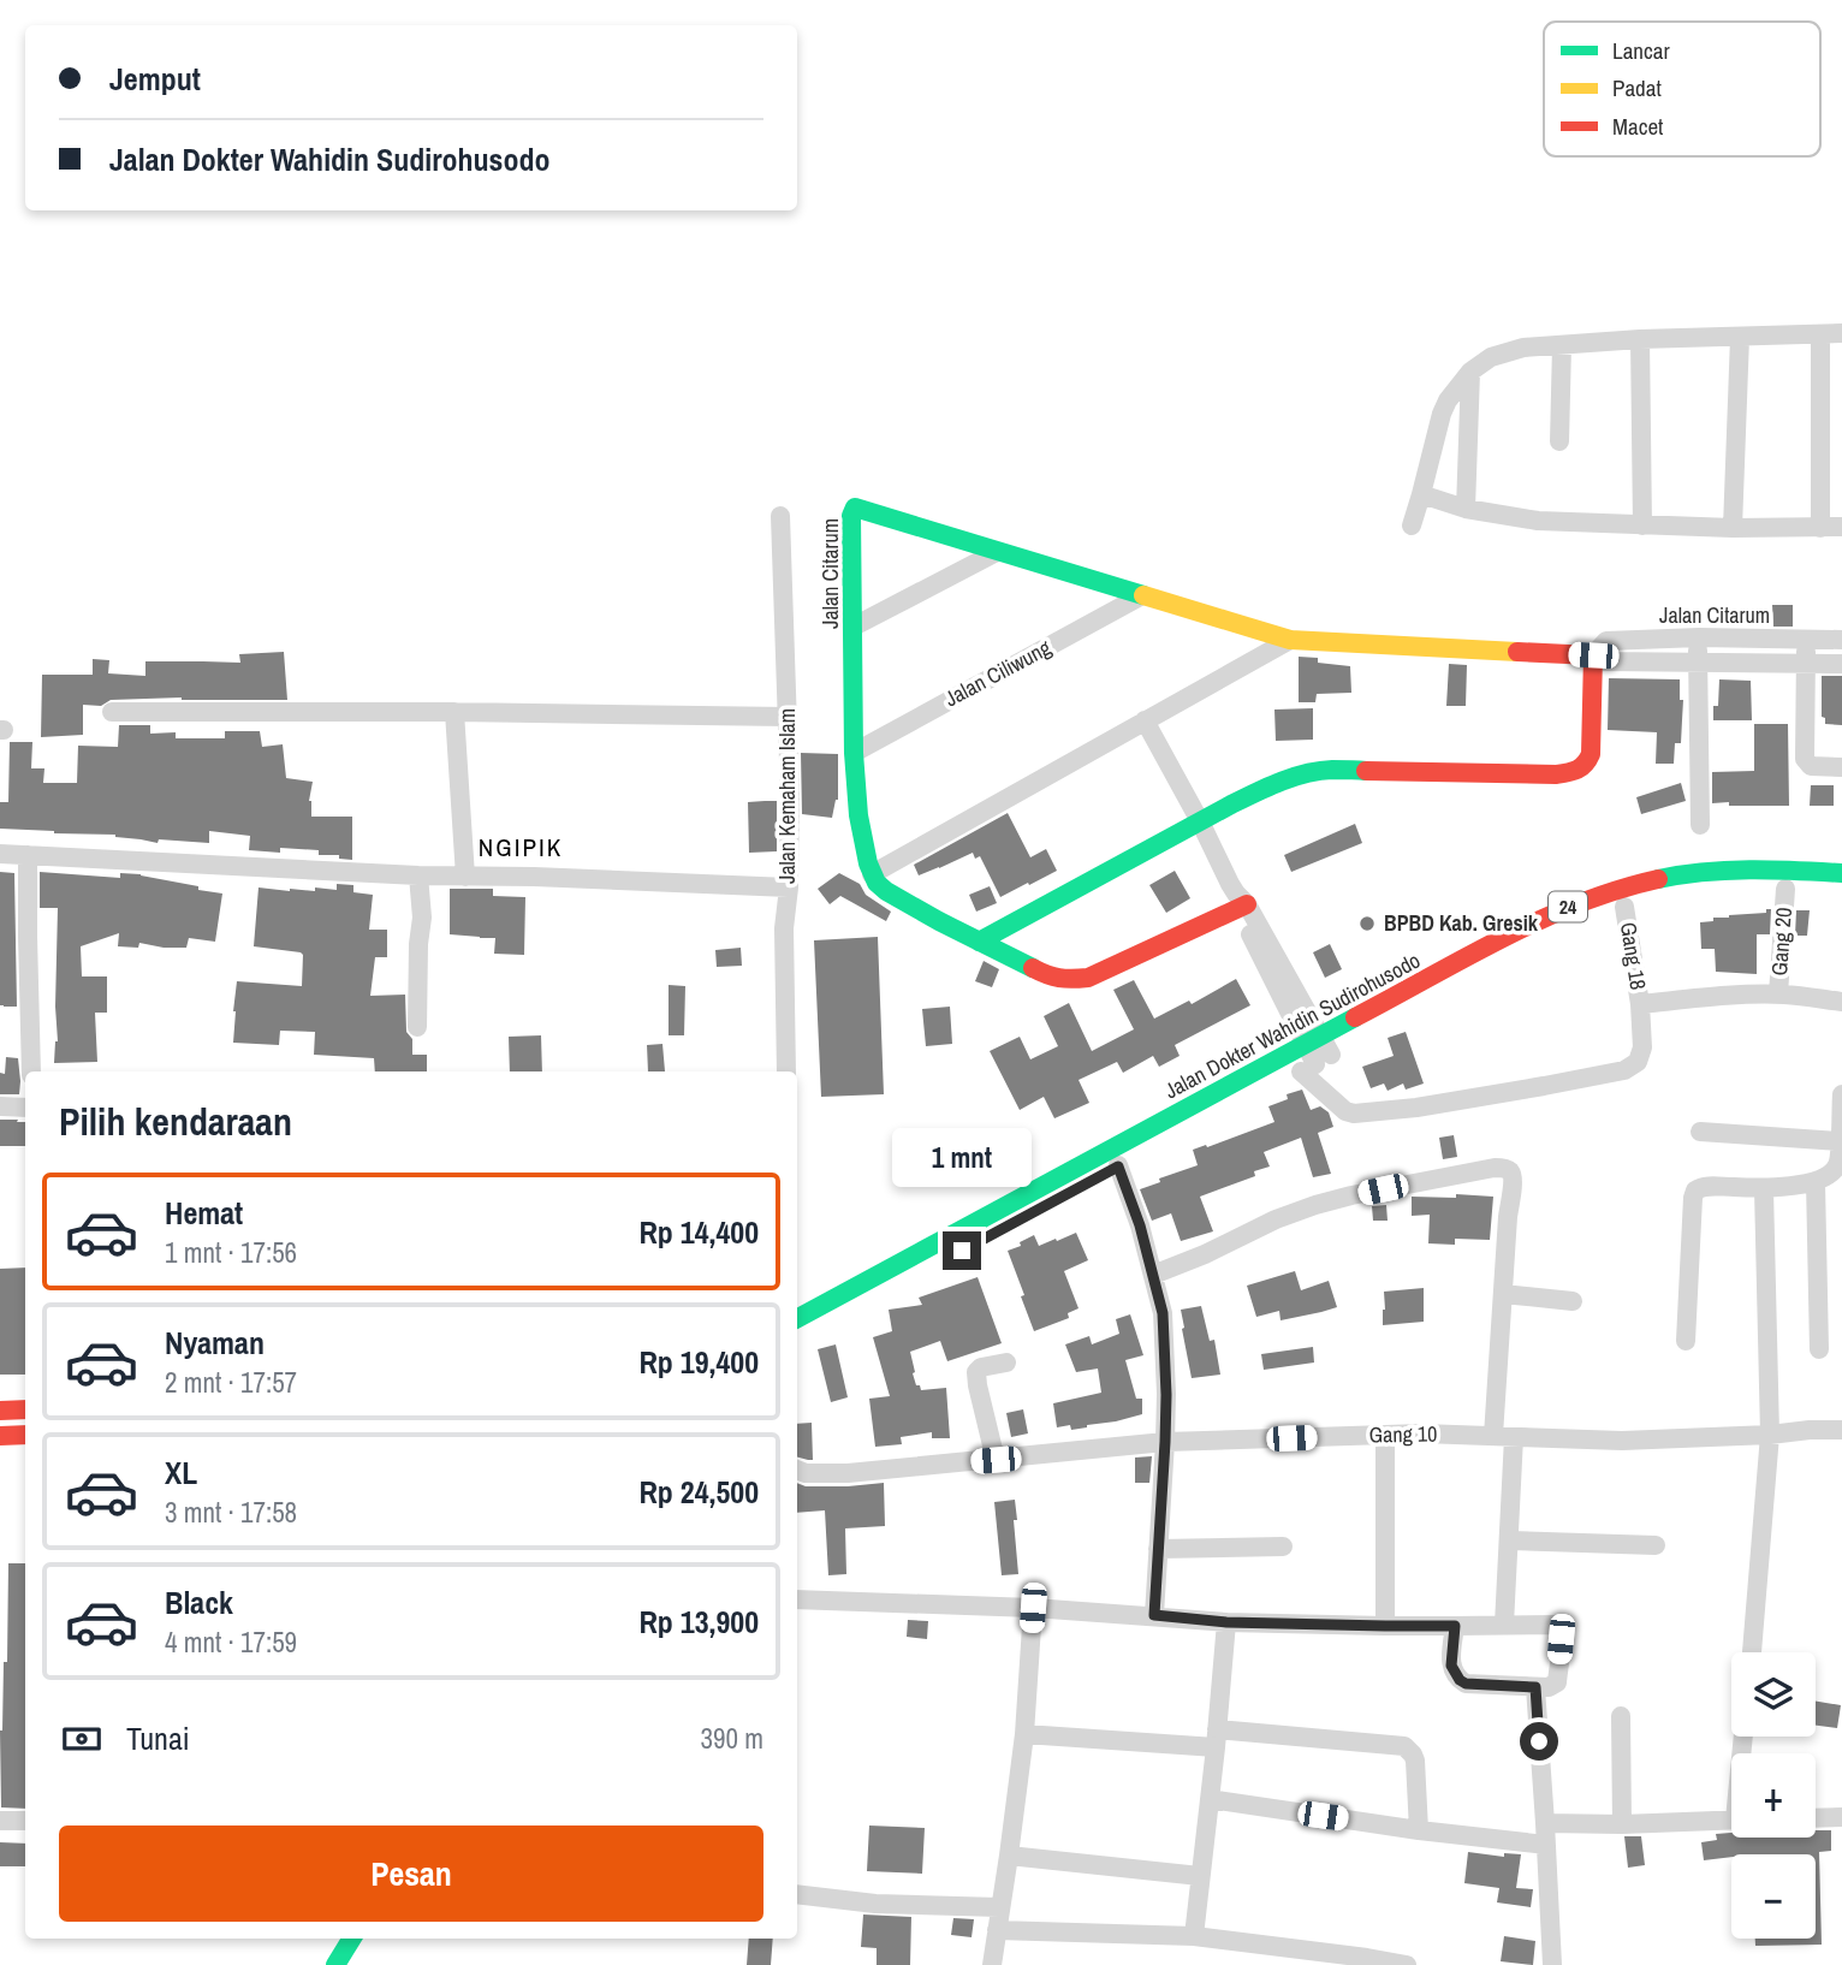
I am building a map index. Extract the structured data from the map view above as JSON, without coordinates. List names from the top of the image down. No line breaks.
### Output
{"streets":{"main road":["Jalan Citarum","24","Jalan Dokter Wahidin Sudirohusodo"],"street":["Jalan Ciliwung","Jalan Kemaham Islam","Gang 20","Gang 18","Gang 10"]},"crossings":[["Jalan Citarum","Jalan Ciliwung"],["Gang 18","Jalan Dokter Wahidin Sudirohusodo"]],"districts":["NGIPIK"],"places":["BPBD Kab. Gresik"],"legend":["Lancar","Padat","Macet"],"page":{"banner":["Jemput","Jalan Dokter Wahidin Sudirohusodo"],"heading":"Pilih kendaraan","bubble":"1 mnt","list":[{"name":"Hemat","note":"1 mnt · 17:56","value":"Rp 14,400"},{"name":"Nyaman","note":"2 mnt · 17:57","value":"Rp 19,400"},{"name":"XL","note":"3 mnt · 17:58","value":"Rp 24,500"},{"name":"Black","note":"4 mnt · 17:59","value":"Rp 13,900"}],"map_buttons":["+","−"],"pay":["Tunai","390 m"],"buttons":"Pesan"}}
